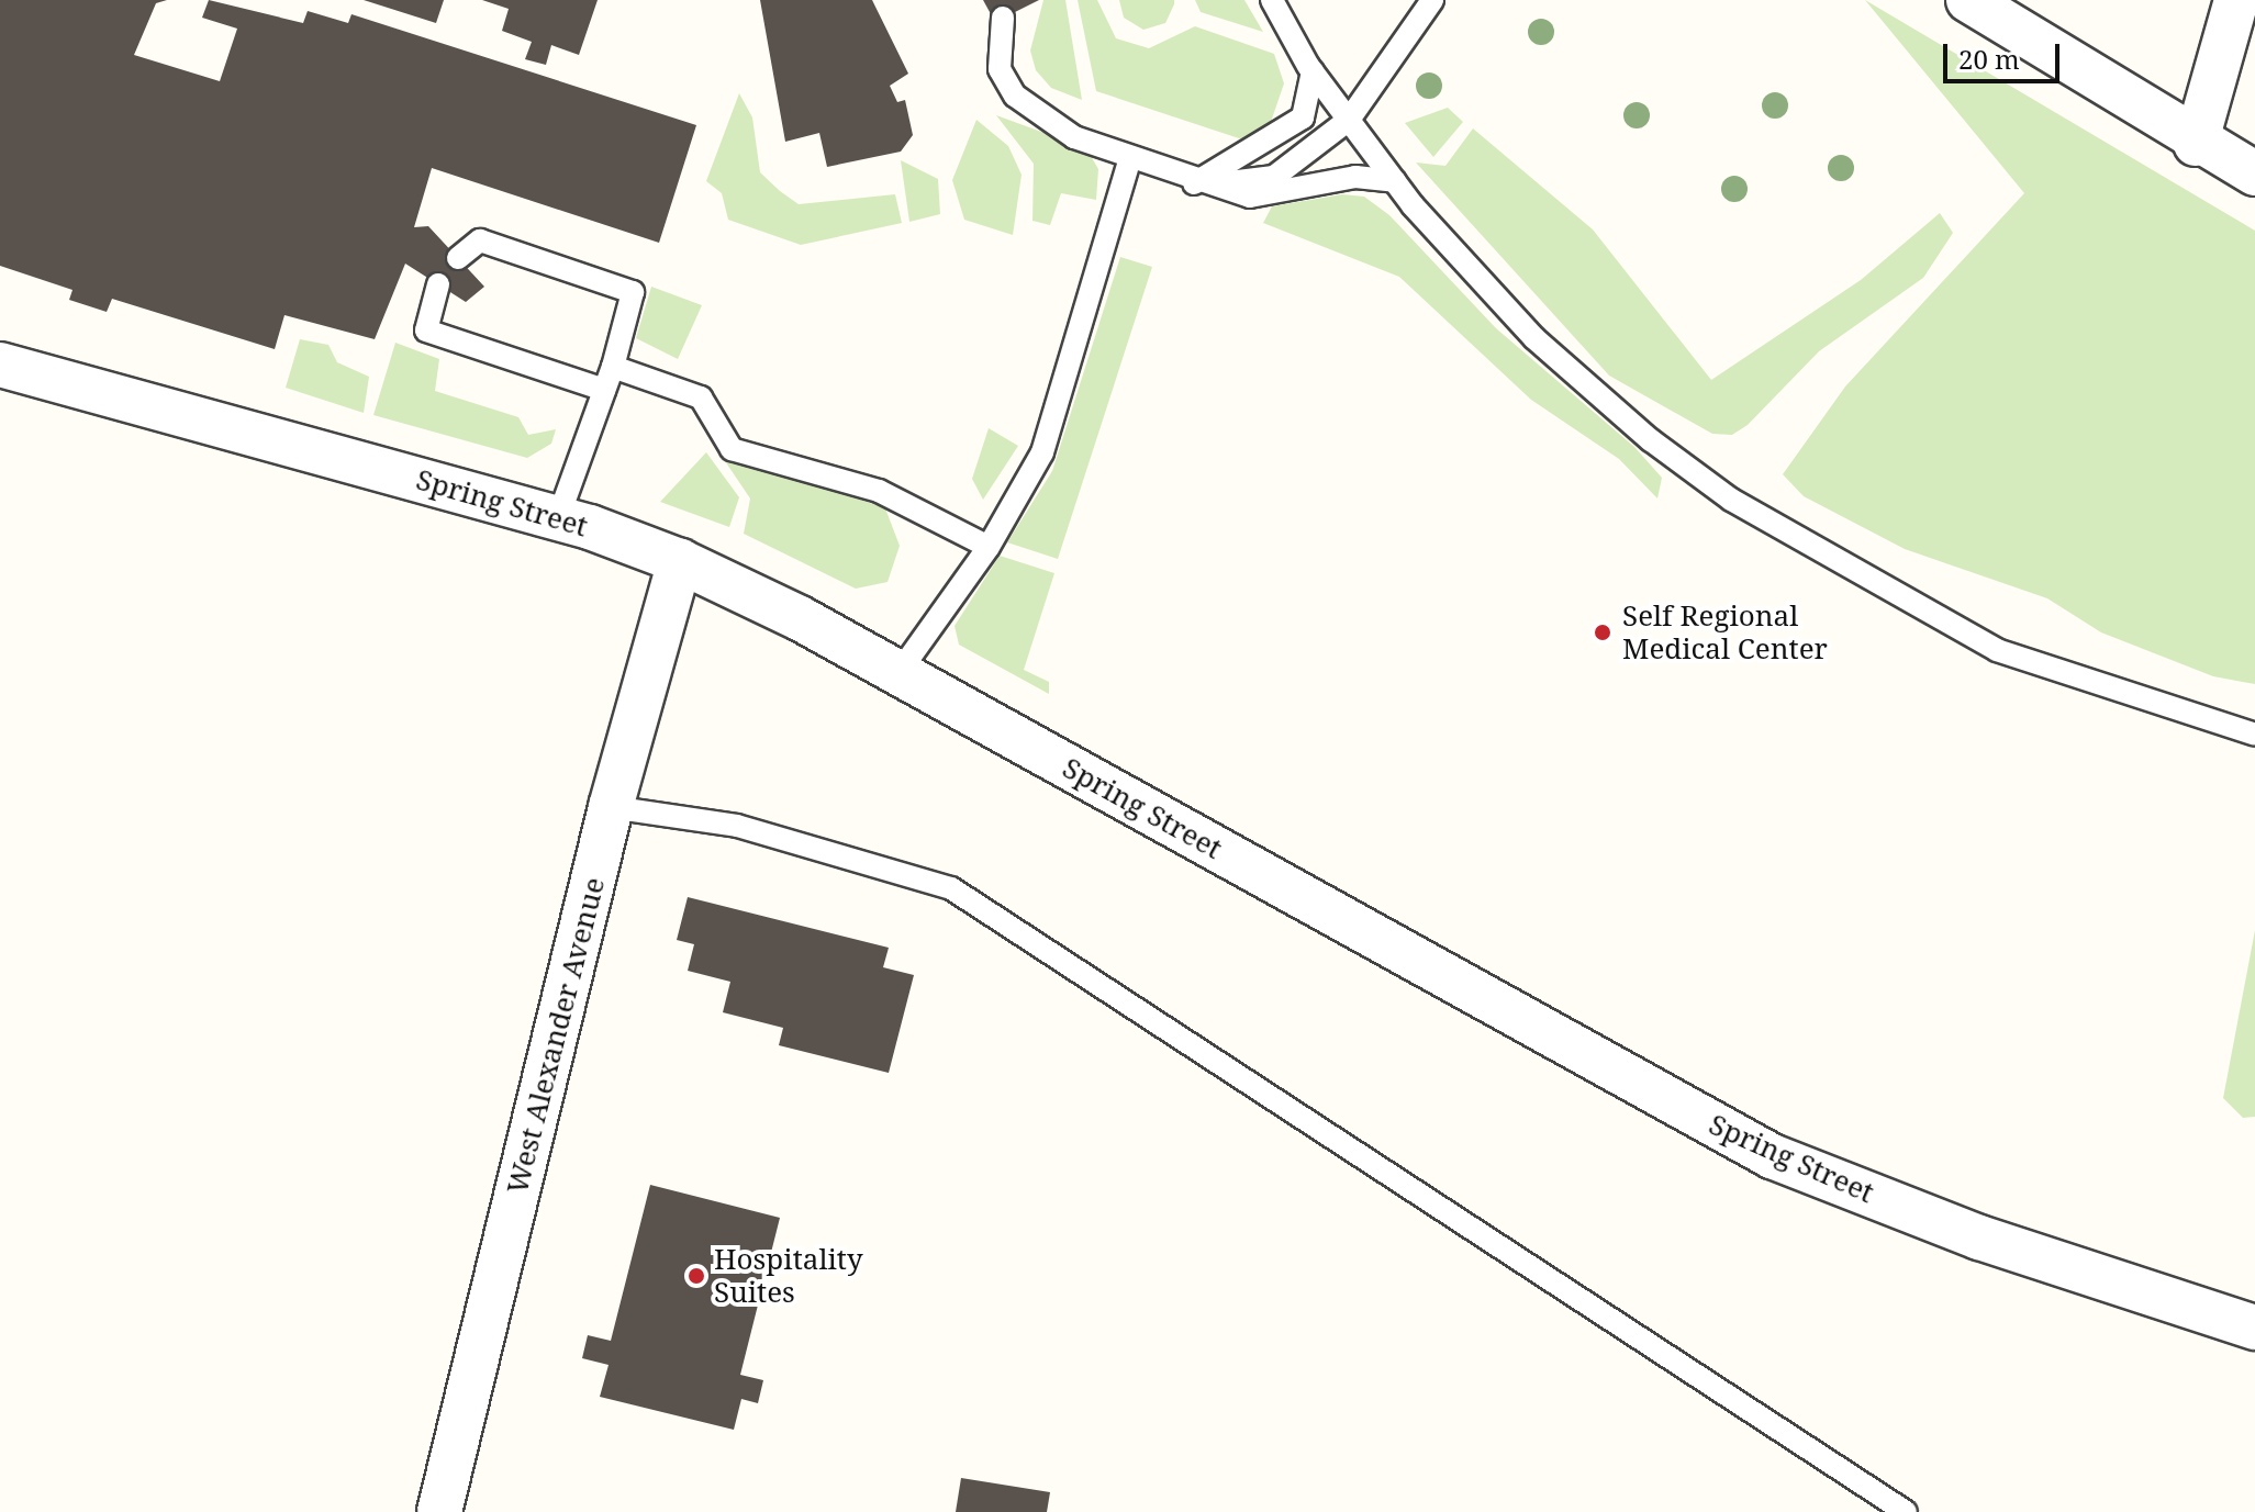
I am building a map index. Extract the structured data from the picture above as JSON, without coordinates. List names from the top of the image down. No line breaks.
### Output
{"streets":{"street":["Spring Street","West Alexander Avenue"]},"crossings":[["Spring Street","West Alexander Avenue"]],"places":["Self Regional Medical Center","Hospitality Suites"],"scale_bar":"20 m"}
